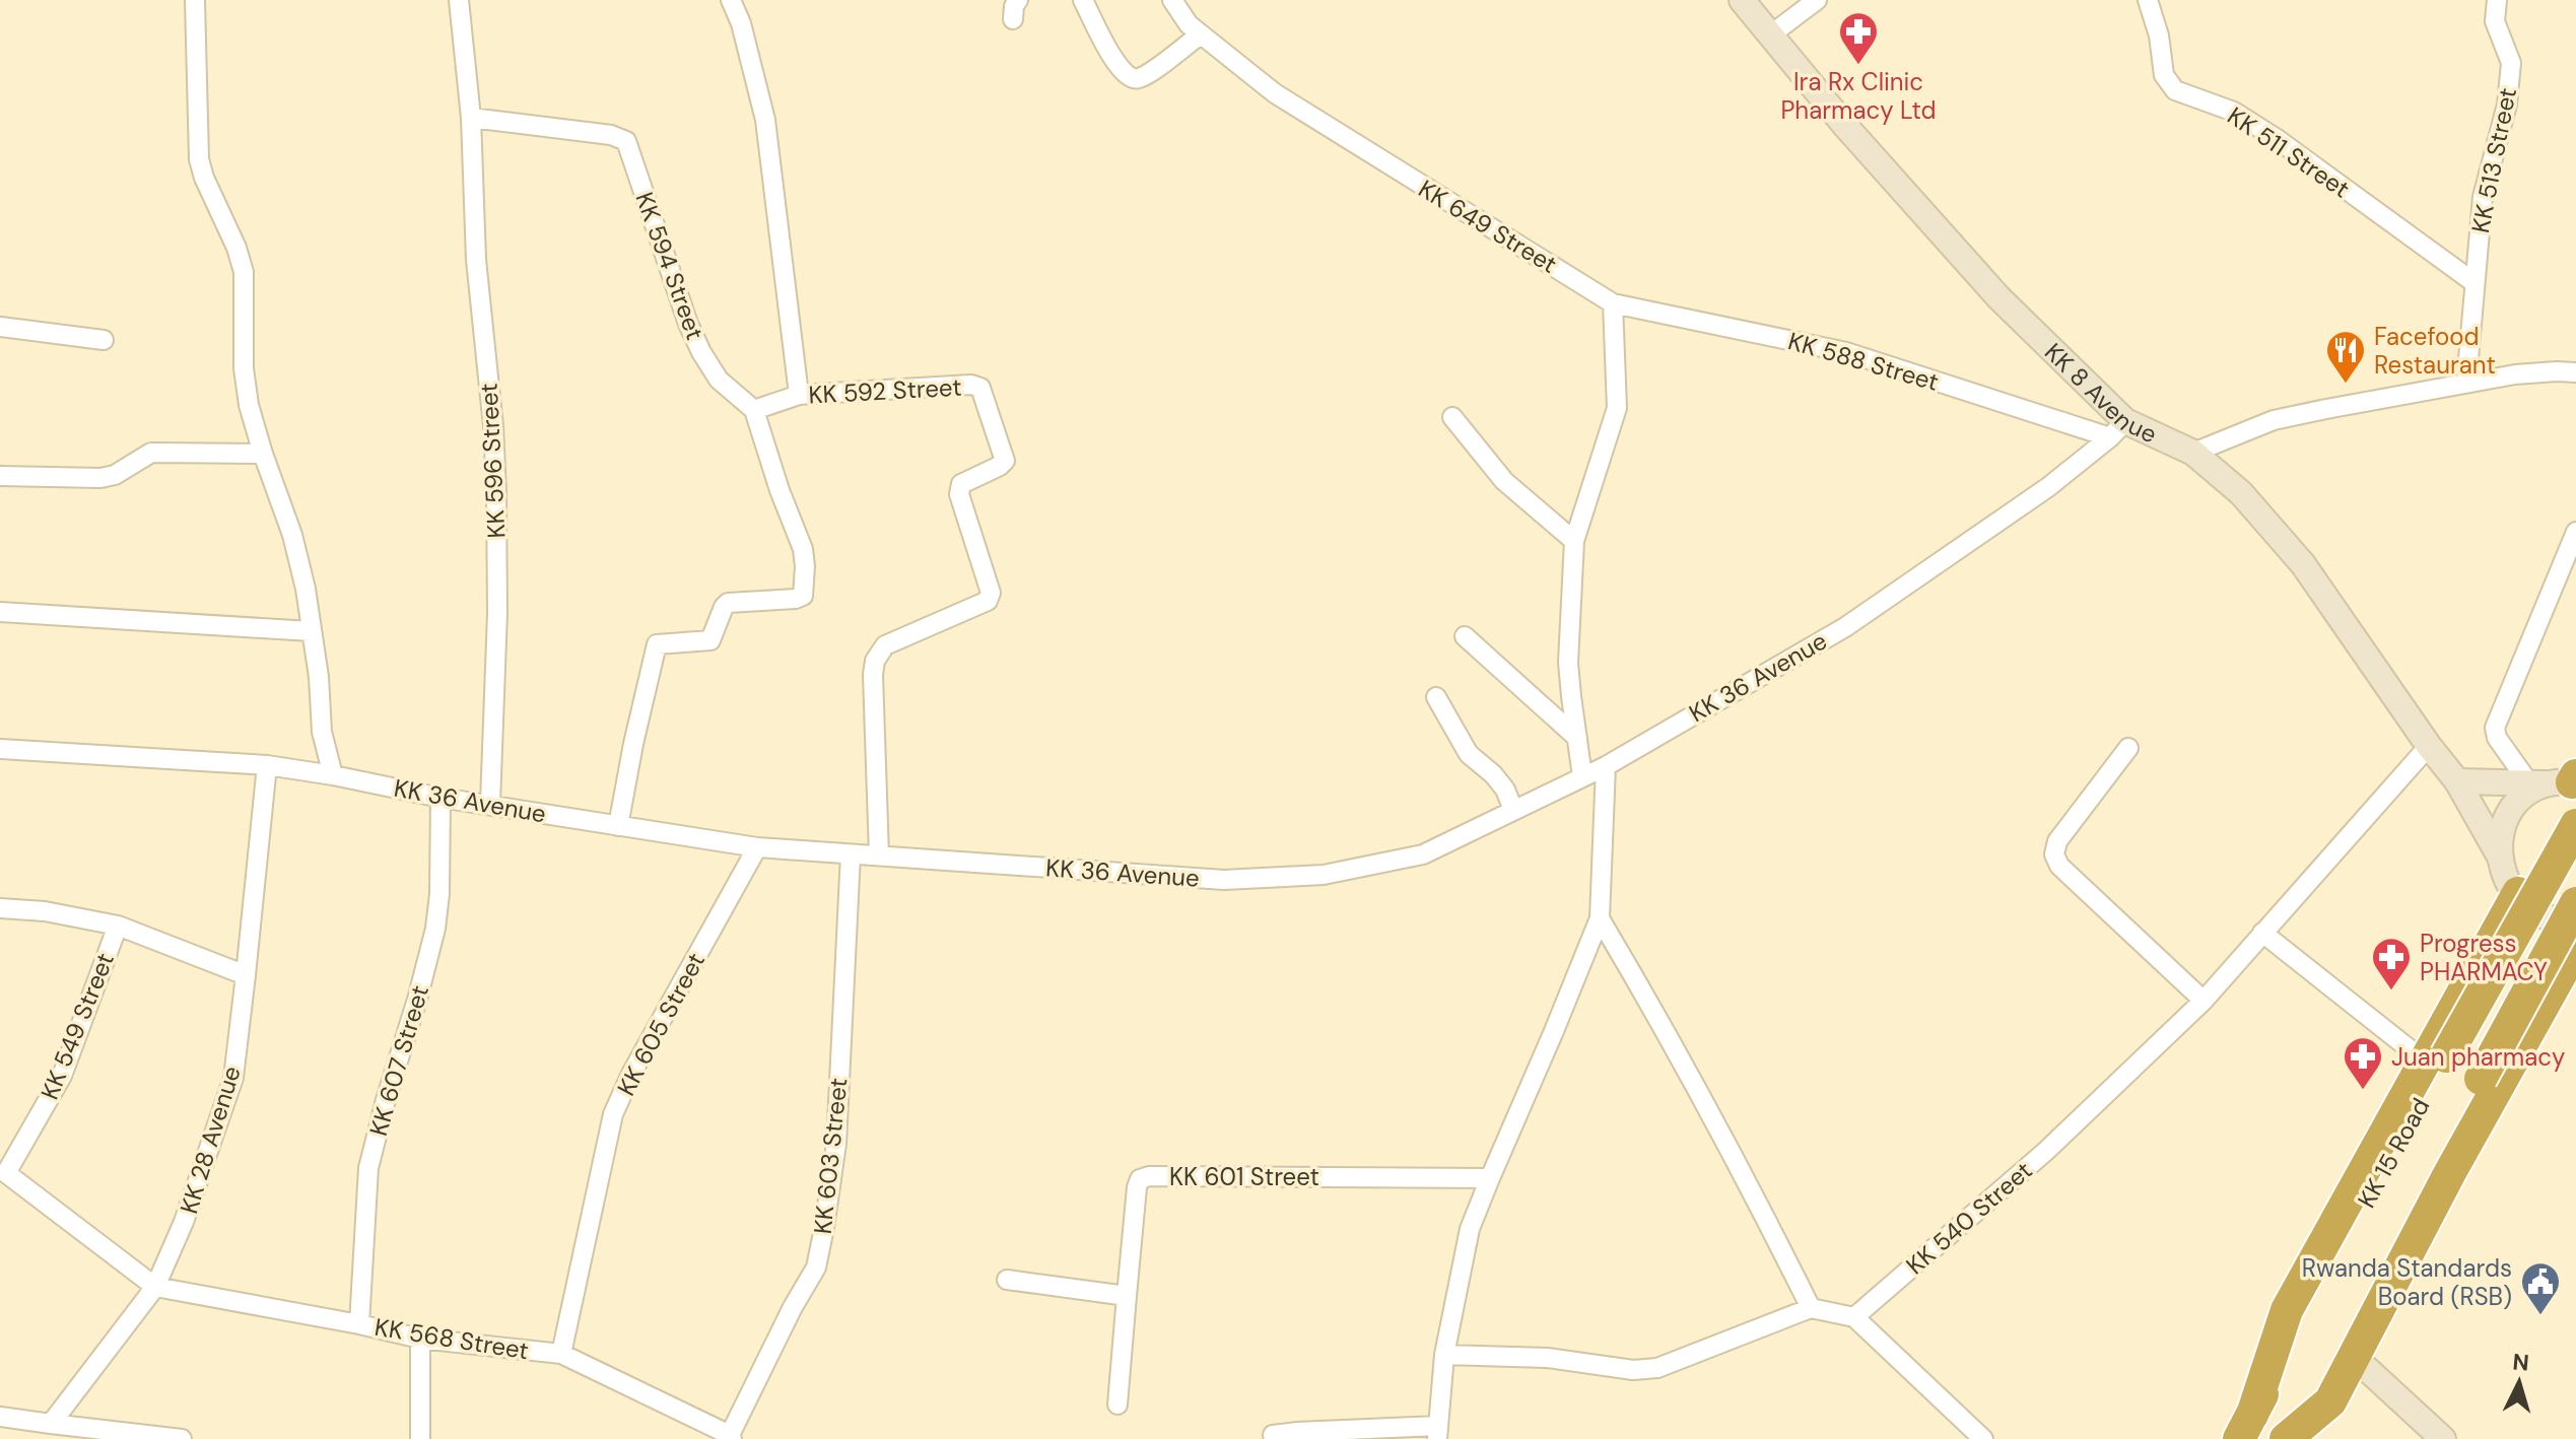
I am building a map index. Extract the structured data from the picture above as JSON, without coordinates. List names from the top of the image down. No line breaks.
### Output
{"streets":{"highway":["KK 15 Road"],"main road":["KK 8 Avenue"],"street":["KK 511 Street","KK 513 Street","KK 649 Street","KK 594 Street","KK 588 Street","KK 592 Street","KK 596 Street","KK 36 Avenue","KK 605 Street","KK 549 Street","KK 607 Street","KK 28 Avenue","KK 603 Street","KK 601 Street","KK 540 Street","KK 568 Street"]},"crossings":[["KK 511 Street","KK 513 Street"],["KK 649 Street","KK 588 Street"],["KK 594 Street","KK 592 Street"],["KK 594 Street","KK 596 Street"],["KK 588 Street","KK 8 Avenue"],["KK 588 Street","KK 36 Avenue"],["KK 8 Avenue","KK 36 Avenue"],["KK 8 Avenue","KK 540 Street"],["KK 592 Street","KK 36 Avenue"],["KK 596 Street","KK 36 Avenue"],["KK 36 Avenue","KK 605 Street"],["KK 36 Avenue","KK 607 Street"],["KK 36 Avenue","KK 28 Avenue"],["KK 36 Avenue","KK 603 Street"],["KK 605 Street","KK 568 Street"],["KK 549 Street","KK 28 Avenue"],["KK 549 Street","KK 568 Street"],["KK 607 Street","KK 568 Street"],["KK 28 Avenue","KK 568 Street"],["KK 603 Street","KK 568 Street"]],"places":{"pharmacy":["Ira Rx Clinic Pharmacy Ltd","Progress PHARMACY","Juan pharmacy"],"restaurant":["Facefood Restaurant"],"public building":["Rwanda Standards Board (RSB)"]},"north":"top"}
